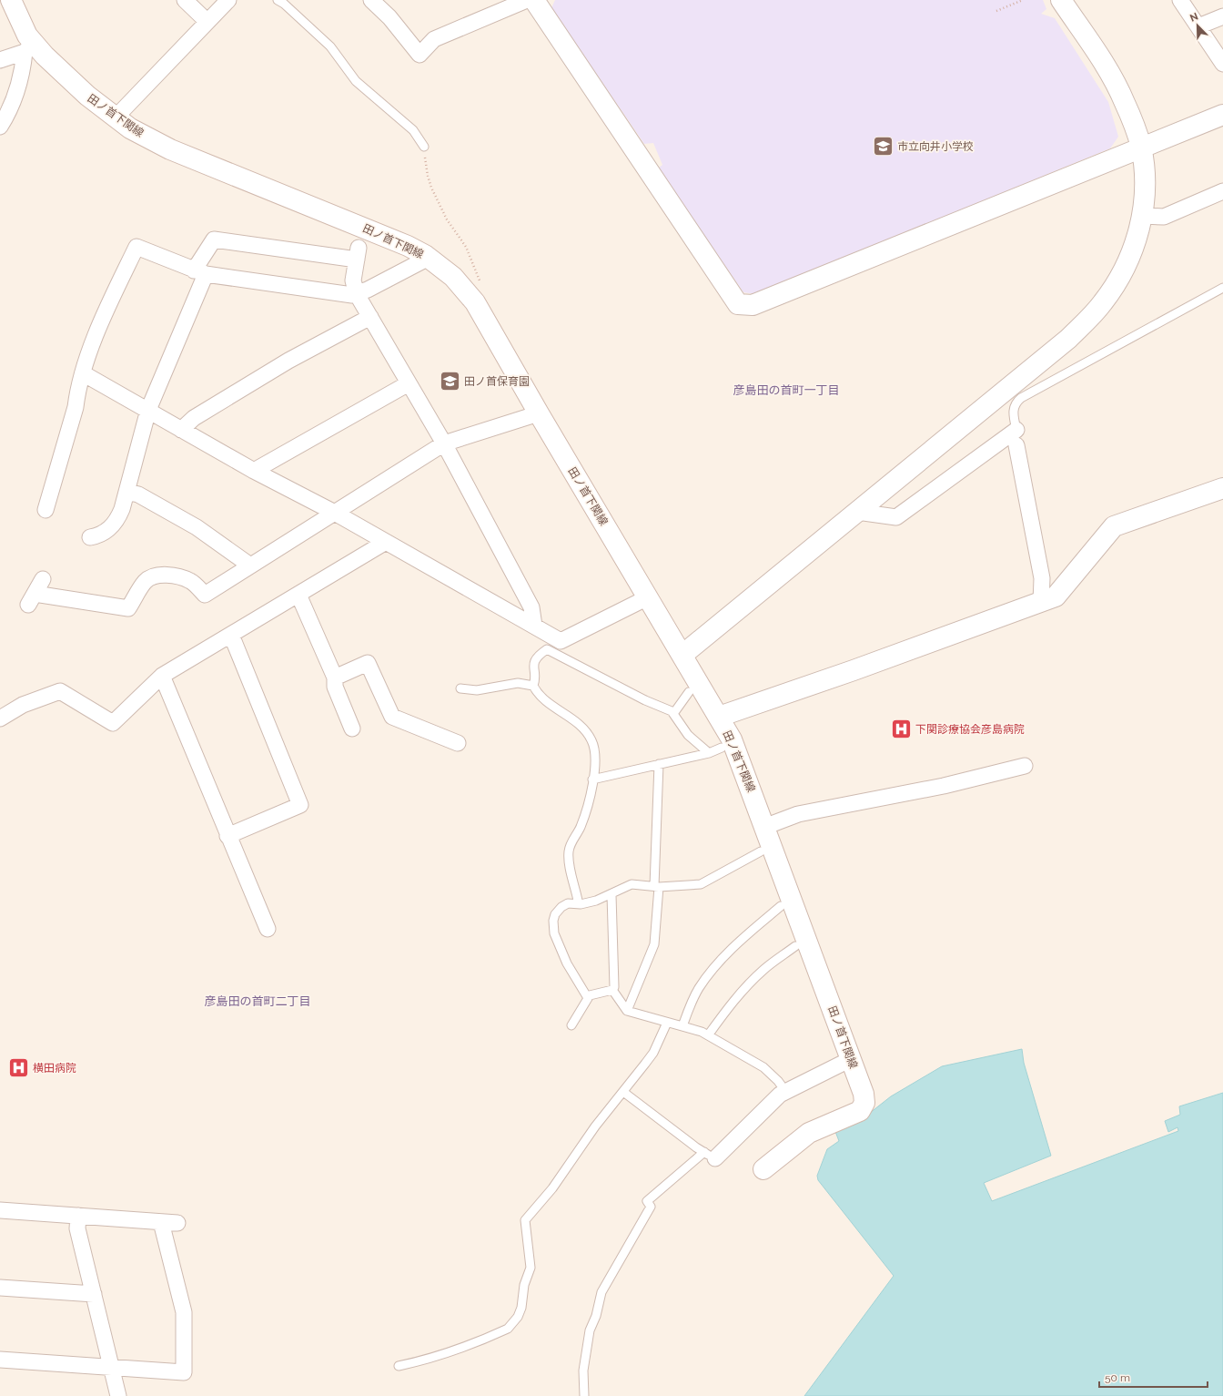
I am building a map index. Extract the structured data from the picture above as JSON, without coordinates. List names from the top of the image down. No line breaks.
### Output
{"streets":{"street":["田ノ首下関線"]},"districts":["彦島田の首町一丁目","彦島田の首町二丁目"],"places":{"school or university":["市立向井小学校","田ノ首保育園"],"hospital":["下関診療協会彦島病院","横田病院"]},"scale_bar":"50 m","north":"top left"}
